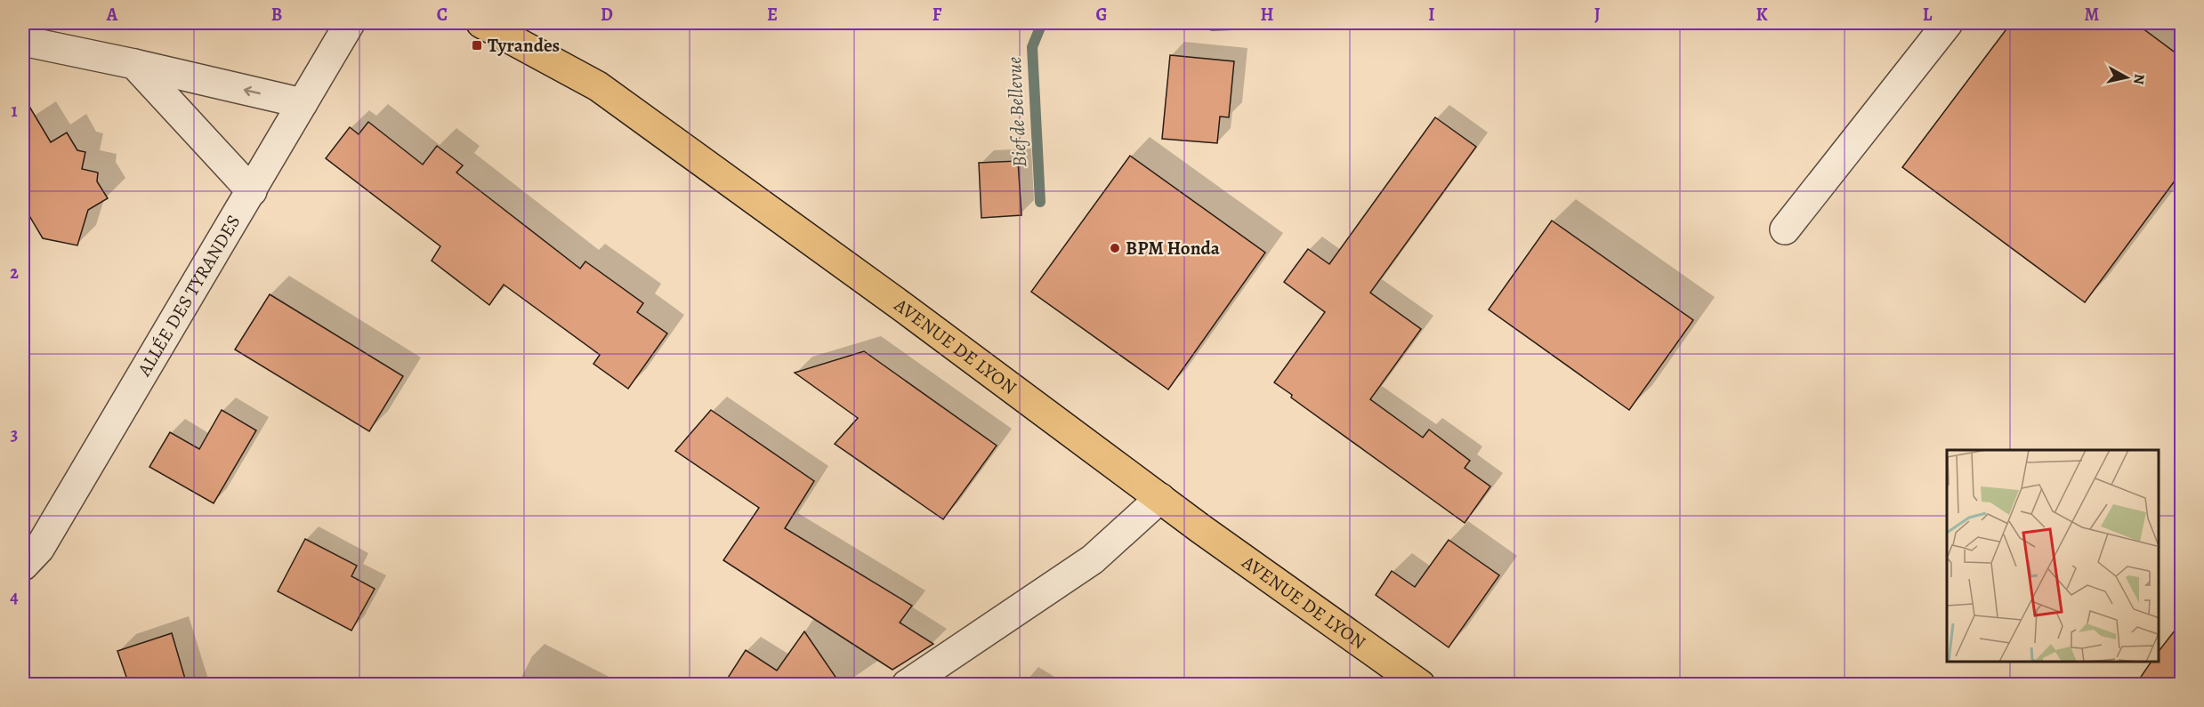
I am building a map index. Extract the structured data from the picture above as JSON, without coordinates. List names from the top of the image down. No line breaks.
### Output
{"streets":{"main road":["AVENUE DE LYON"],"street":["ALLÉE DES TYRANDES"]},"water":["Bief de Bellevue"],"places":{"transit":["Tyrandes"],"other":["BPM Honda"]},"north":"right","grid":{"columns":["A","B","C","D","E","F","G","H","I","J","K","L","M"],"rows":["1","2","3","4"]}}
